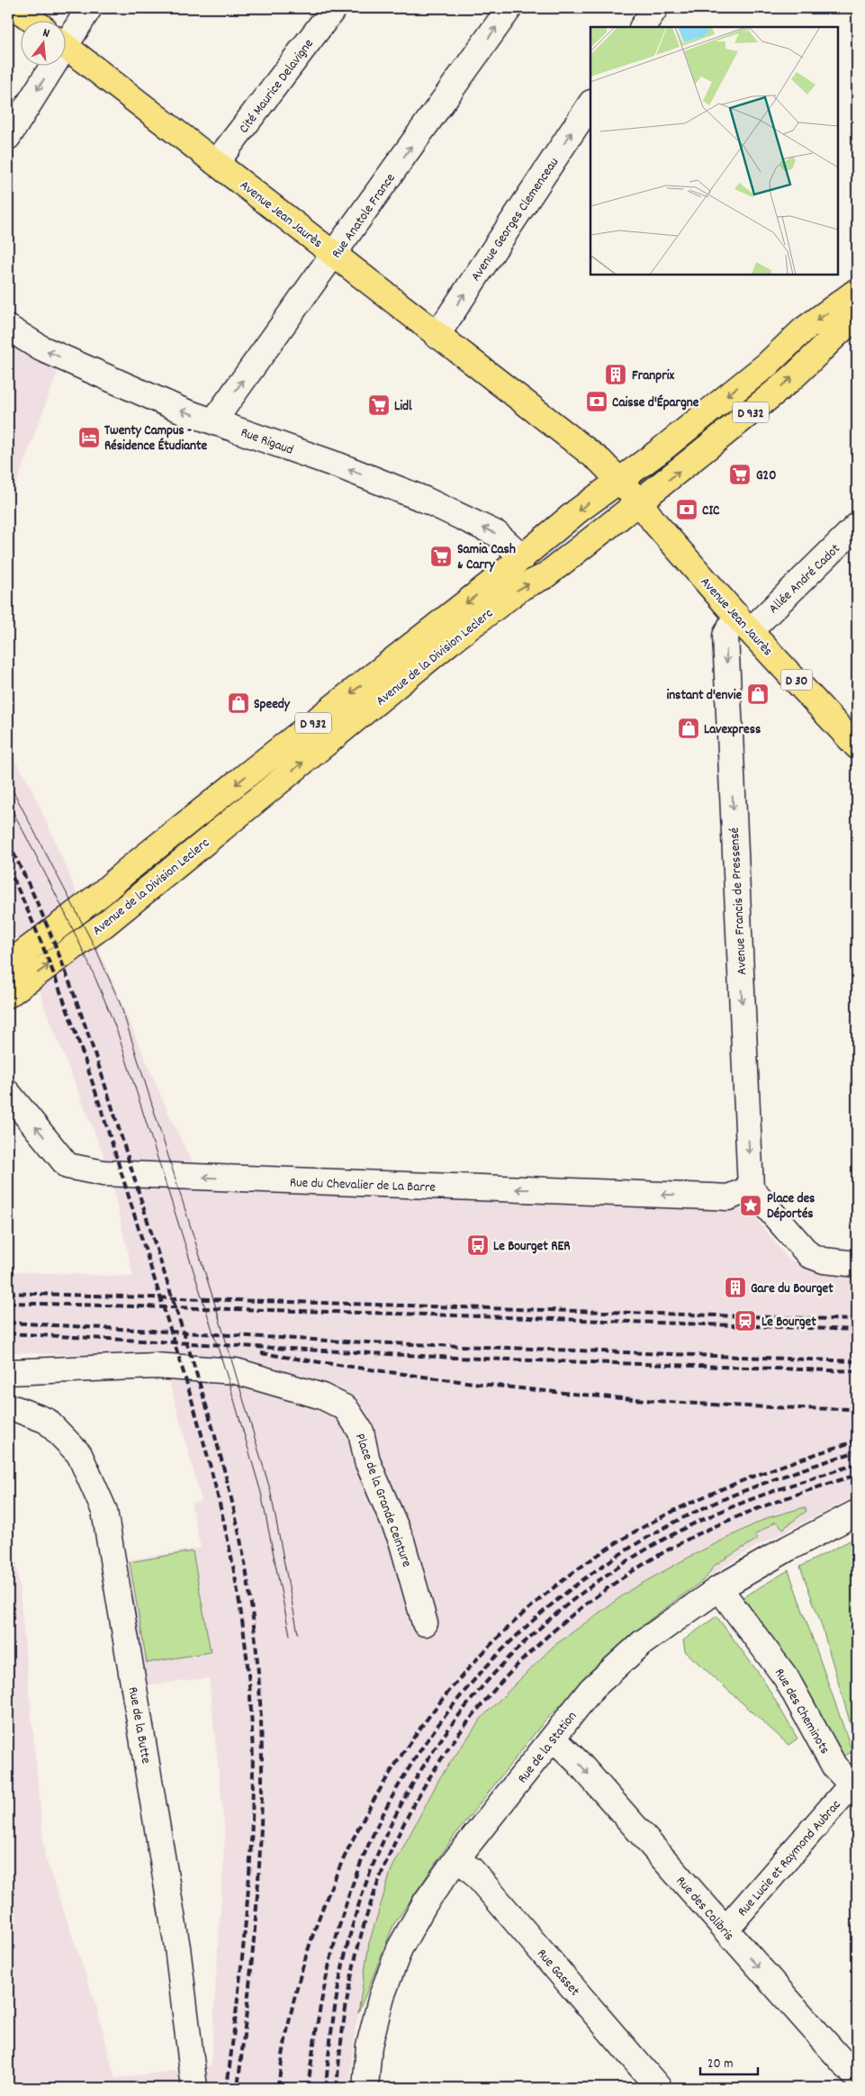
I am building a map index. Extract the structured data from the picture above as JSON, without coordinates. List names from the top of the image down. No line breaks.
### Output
{"streets":{"main road":["Avenue Jean Jaurès","D 932","Avenue de la Division Leclerc","D 30"],"street":["Cité Maurice Delavigne","Rue Anatole France","Avenue Georges Clemenceau","Rue Rigaud","Allée André Cadot","Avenue Francis de Pressensé","Rue du Chevalier de La Barre","Place de la Grande Ceinture","Rue des Cheminots","Rue de la Butte","Rue de la Station","Rue Lucie et Raymond Aubrac","Rue des Colibris","Rue Gasset"]},"crossings":[["Cité Maurice Delavigne","Avenue Jean Jaurès"],["Avenue Jean Jaurès","Rue Anatole France"],["Avenue Jean Jaurès","Avenue Georges Clemenceau"],["Avenue Jean Jaurès","Allée André Cadot"],["Avenue Jean Jaurès","Avenue de la Division Leclerc"],["Avenue Jean Jaurès","Avenue Francis de Pressensé"],["Rue Anatole France","Rue Rigaud"],["Rue Rigaud","Avenue de la Division Leclerc"],["Allée André Cadot","Avenue Francis de Pressensé"],["Avenue Francis de Pressensé","Rue du Chevalier de La Barre"],["Rue des Cheminots","Rue de la Station"],["Rue des Cheminots","Rue Lucie et Raymond Aubrac"],["Rue de la Station","Rue des Colibris"],["Rue de la Station","Rue Gasset"],["Rue Lucie et Raymond Aubrac","Rue des Colibris"]],"one_way":["Rue Anatole France","Avenue Georges Clemenceau","Rue Rigaud","Avenue Francis de Pressensé","Rue du Chevalier de La Barre","Rue des Colibris"],"places":{"building":["Franprix","Gare du Bourget"],"bank":["Caisse d'Épargne","CIC"],"supermarket":["Lidl","G20","Samia Cash & Carry"],"hotel":["Twenty Campus - Résidence Étudiante"],"shop":["instant d'envie","Speedy","Lavexpress"],"place":["Place des Déportés"],"bus stop":["Le Bourget RER"],"station":["Le Bourget"]},"scale_bar":"20 m","north":"top"}
